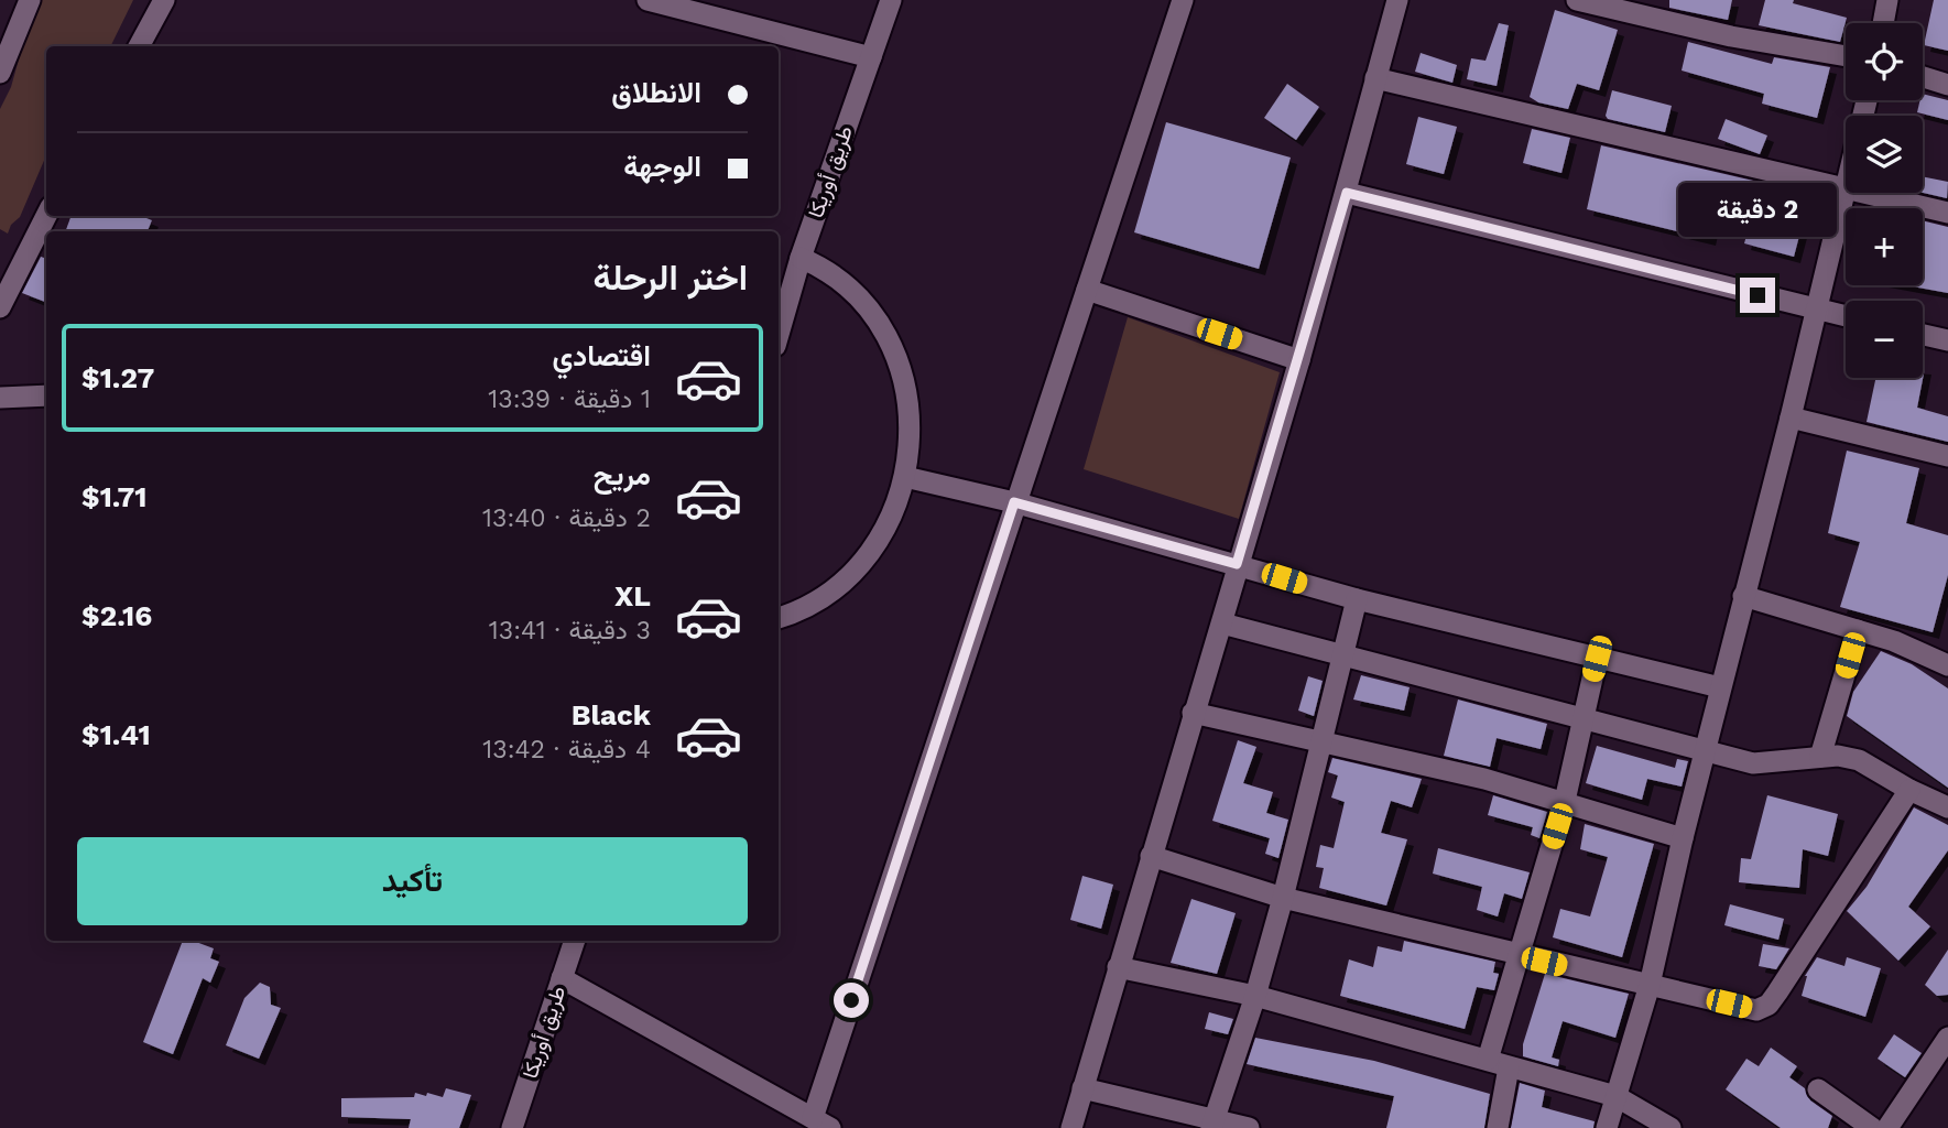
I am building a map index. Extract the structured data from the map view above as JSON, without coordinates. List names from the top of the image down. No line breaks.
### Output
{"streets":{"street":["طريق أوريكا"]},"page":{"map_buttons":["+","−"],"banner":["الانطلاق","الوجهة"],"bubble":"2 دقيقة","heading":"اختر الرحلة","list":[{"name":"اقتصادي","note":"1 دقيقة · 13:39","value":"$1.27"},{"name":"مريح","note":"2 دقيقة · 13:40","value":"$1.71"},{"name":"XL","note":"3 دقيقة · 13:41","value":"$2.16"},{"name":"Black","note":"4 دقيقة · 13:42","value":"$1.41"}],"buttons":"تأكيد"}}
